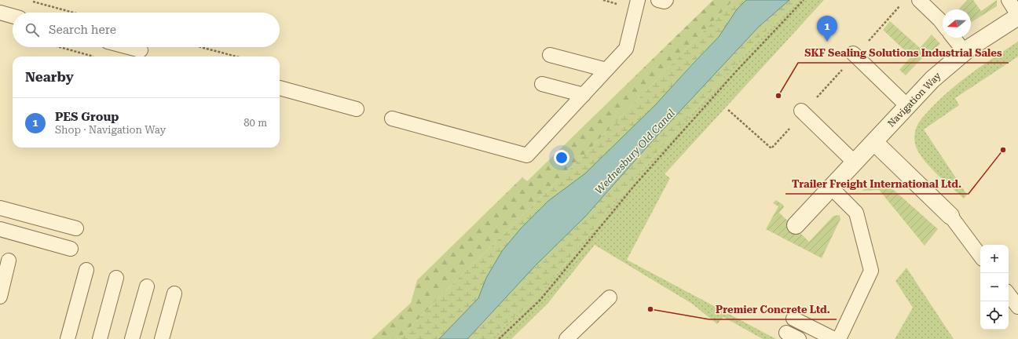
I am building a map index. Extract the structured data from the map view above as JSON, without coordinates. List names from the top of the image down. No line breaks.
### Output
{"streets":{"street":["Navigation Way"]},"water":["Wednesbury Old Canal"],"places":["SKF Sealing Solutions Industrial Sales","Trailer Freight International Ltd.","Premier Concrete Ltd."],"north":"left","page":{"search":"Search here","pins":"1","heading":"Nearby","list":[{"mark":"1","name":"PES Group","note":"Shop · Navigation Way","value":"80 m"}],"map_buttons":["+","−"]}}
